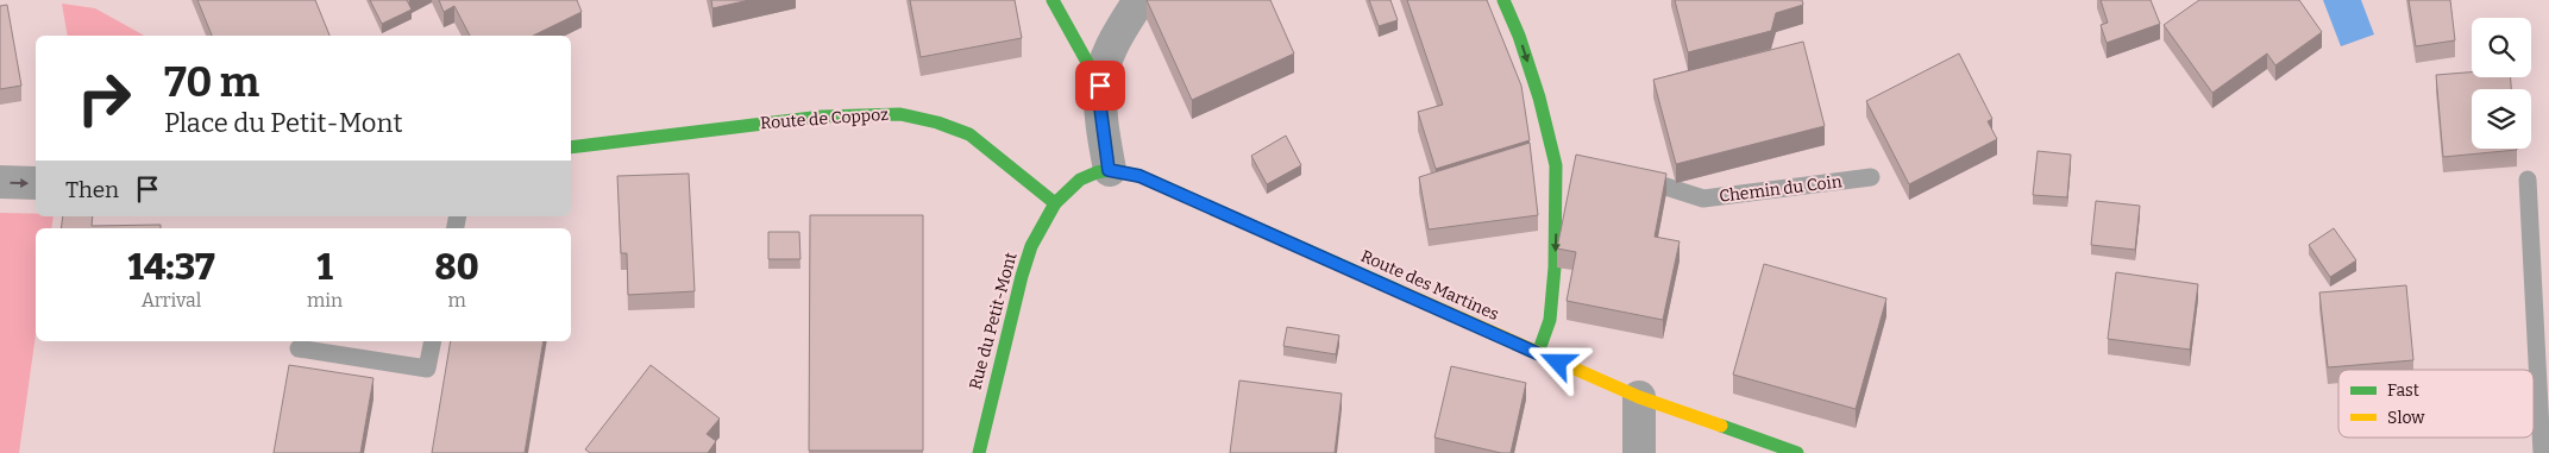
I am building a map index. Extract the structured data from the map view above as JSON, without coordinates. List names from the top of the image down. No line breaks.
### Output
{"streets":{"street":["Route de Coppoz","Route des Martines","Rue du Petit-Mont"],"lane":["Chemin du Coin"]},"crossings":[["Route de Coppoz","Route des Martines"],["Route de Coppoz","Rue du Petit-Mont"],["Route des Martines","Rue du Petit-Mont"]],"legend":["Fast","Slow"],"page":{"turn":["70 m","Place du Petit-Mont"],"then":"Then","eta":["14:37","Arrival","1","min","80","m"]}}
